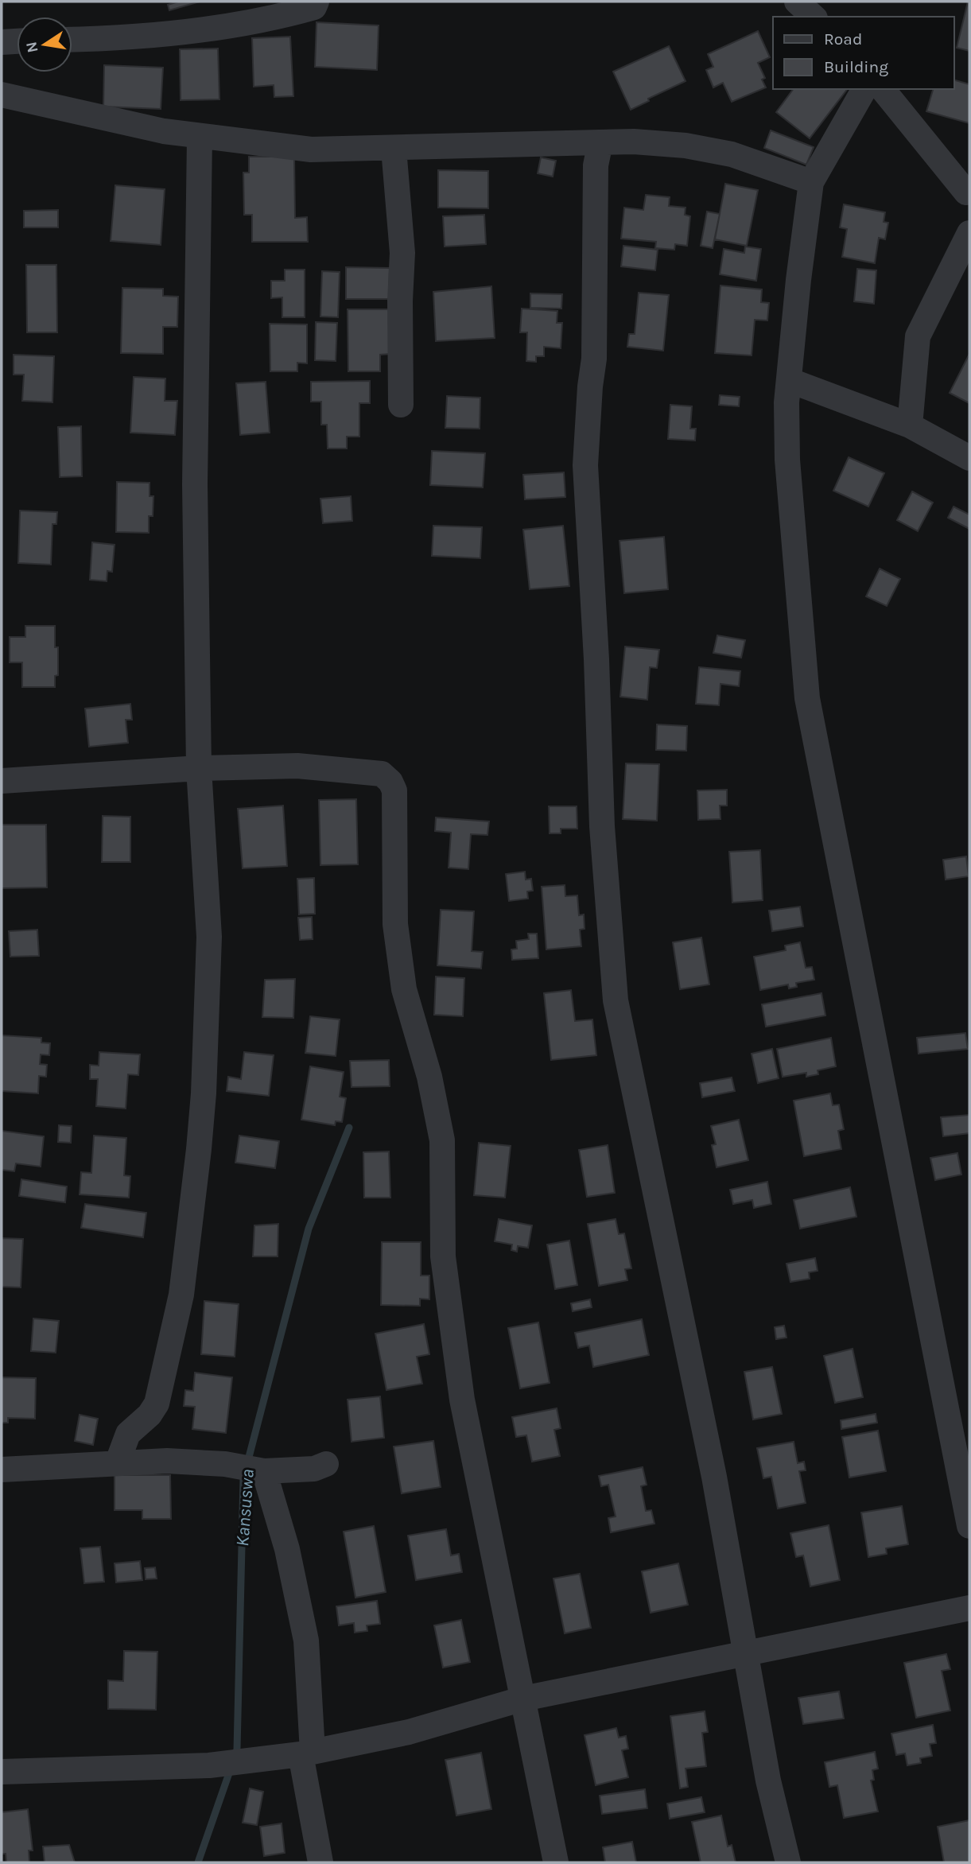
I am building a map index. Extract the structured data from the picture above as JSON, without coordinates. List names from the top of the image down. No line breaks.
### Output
{"water":["Kansuswa"],"legend":["Road","Building"],"north":"left"}
